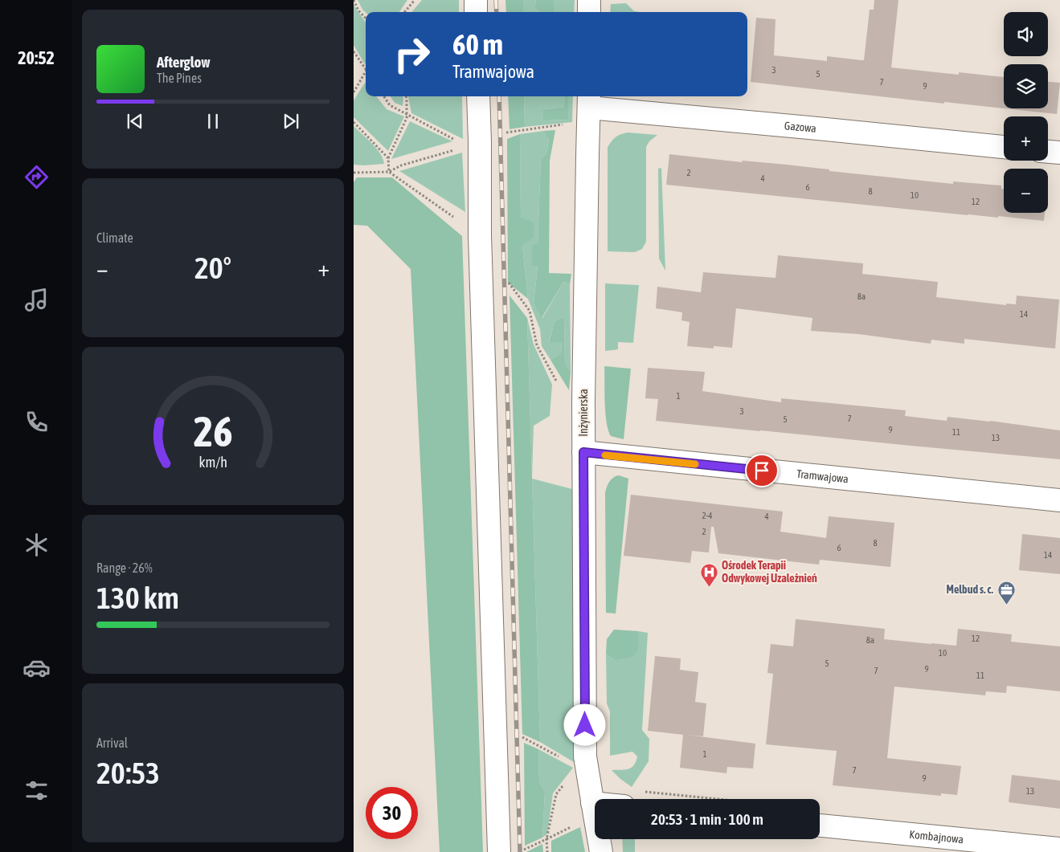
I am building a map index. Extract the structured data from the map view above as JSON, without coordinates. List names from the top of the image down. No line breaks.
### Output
{"streets":{"street":["Gazowa","Inżynierska","Tramwajowa","Kombajnowa"]},"crossings":[["Gazowa","Inżynierska"],["Inżynierska","Tramwajowa"]],"places":{"hospital":["Ośrodek Terapii Odwykowej Uzależnień"],"office":["Melbud s. c."]},"house_numbers":["3","5","7","9","2","4","6","8","10","12","8a","14","1","3","7","5","9","11","13","2-4","4","2","8","6","14","12","8a","10","5","9","7","11","1","7","9","13"],"page":{"tabs":"20:52","map_buttons":["+","−"],"turn":["60 m","Tramwajowa"],"song":["Afterglow","The Pines"],"tile":["Climate",["Range · 26%","130 km"],["Arrival","20:53"]],"heat":["−","20°","+"],"limit":"30","trip":"20:53 · 1 min · 100 m","gauge":["26","km/h"]}}
